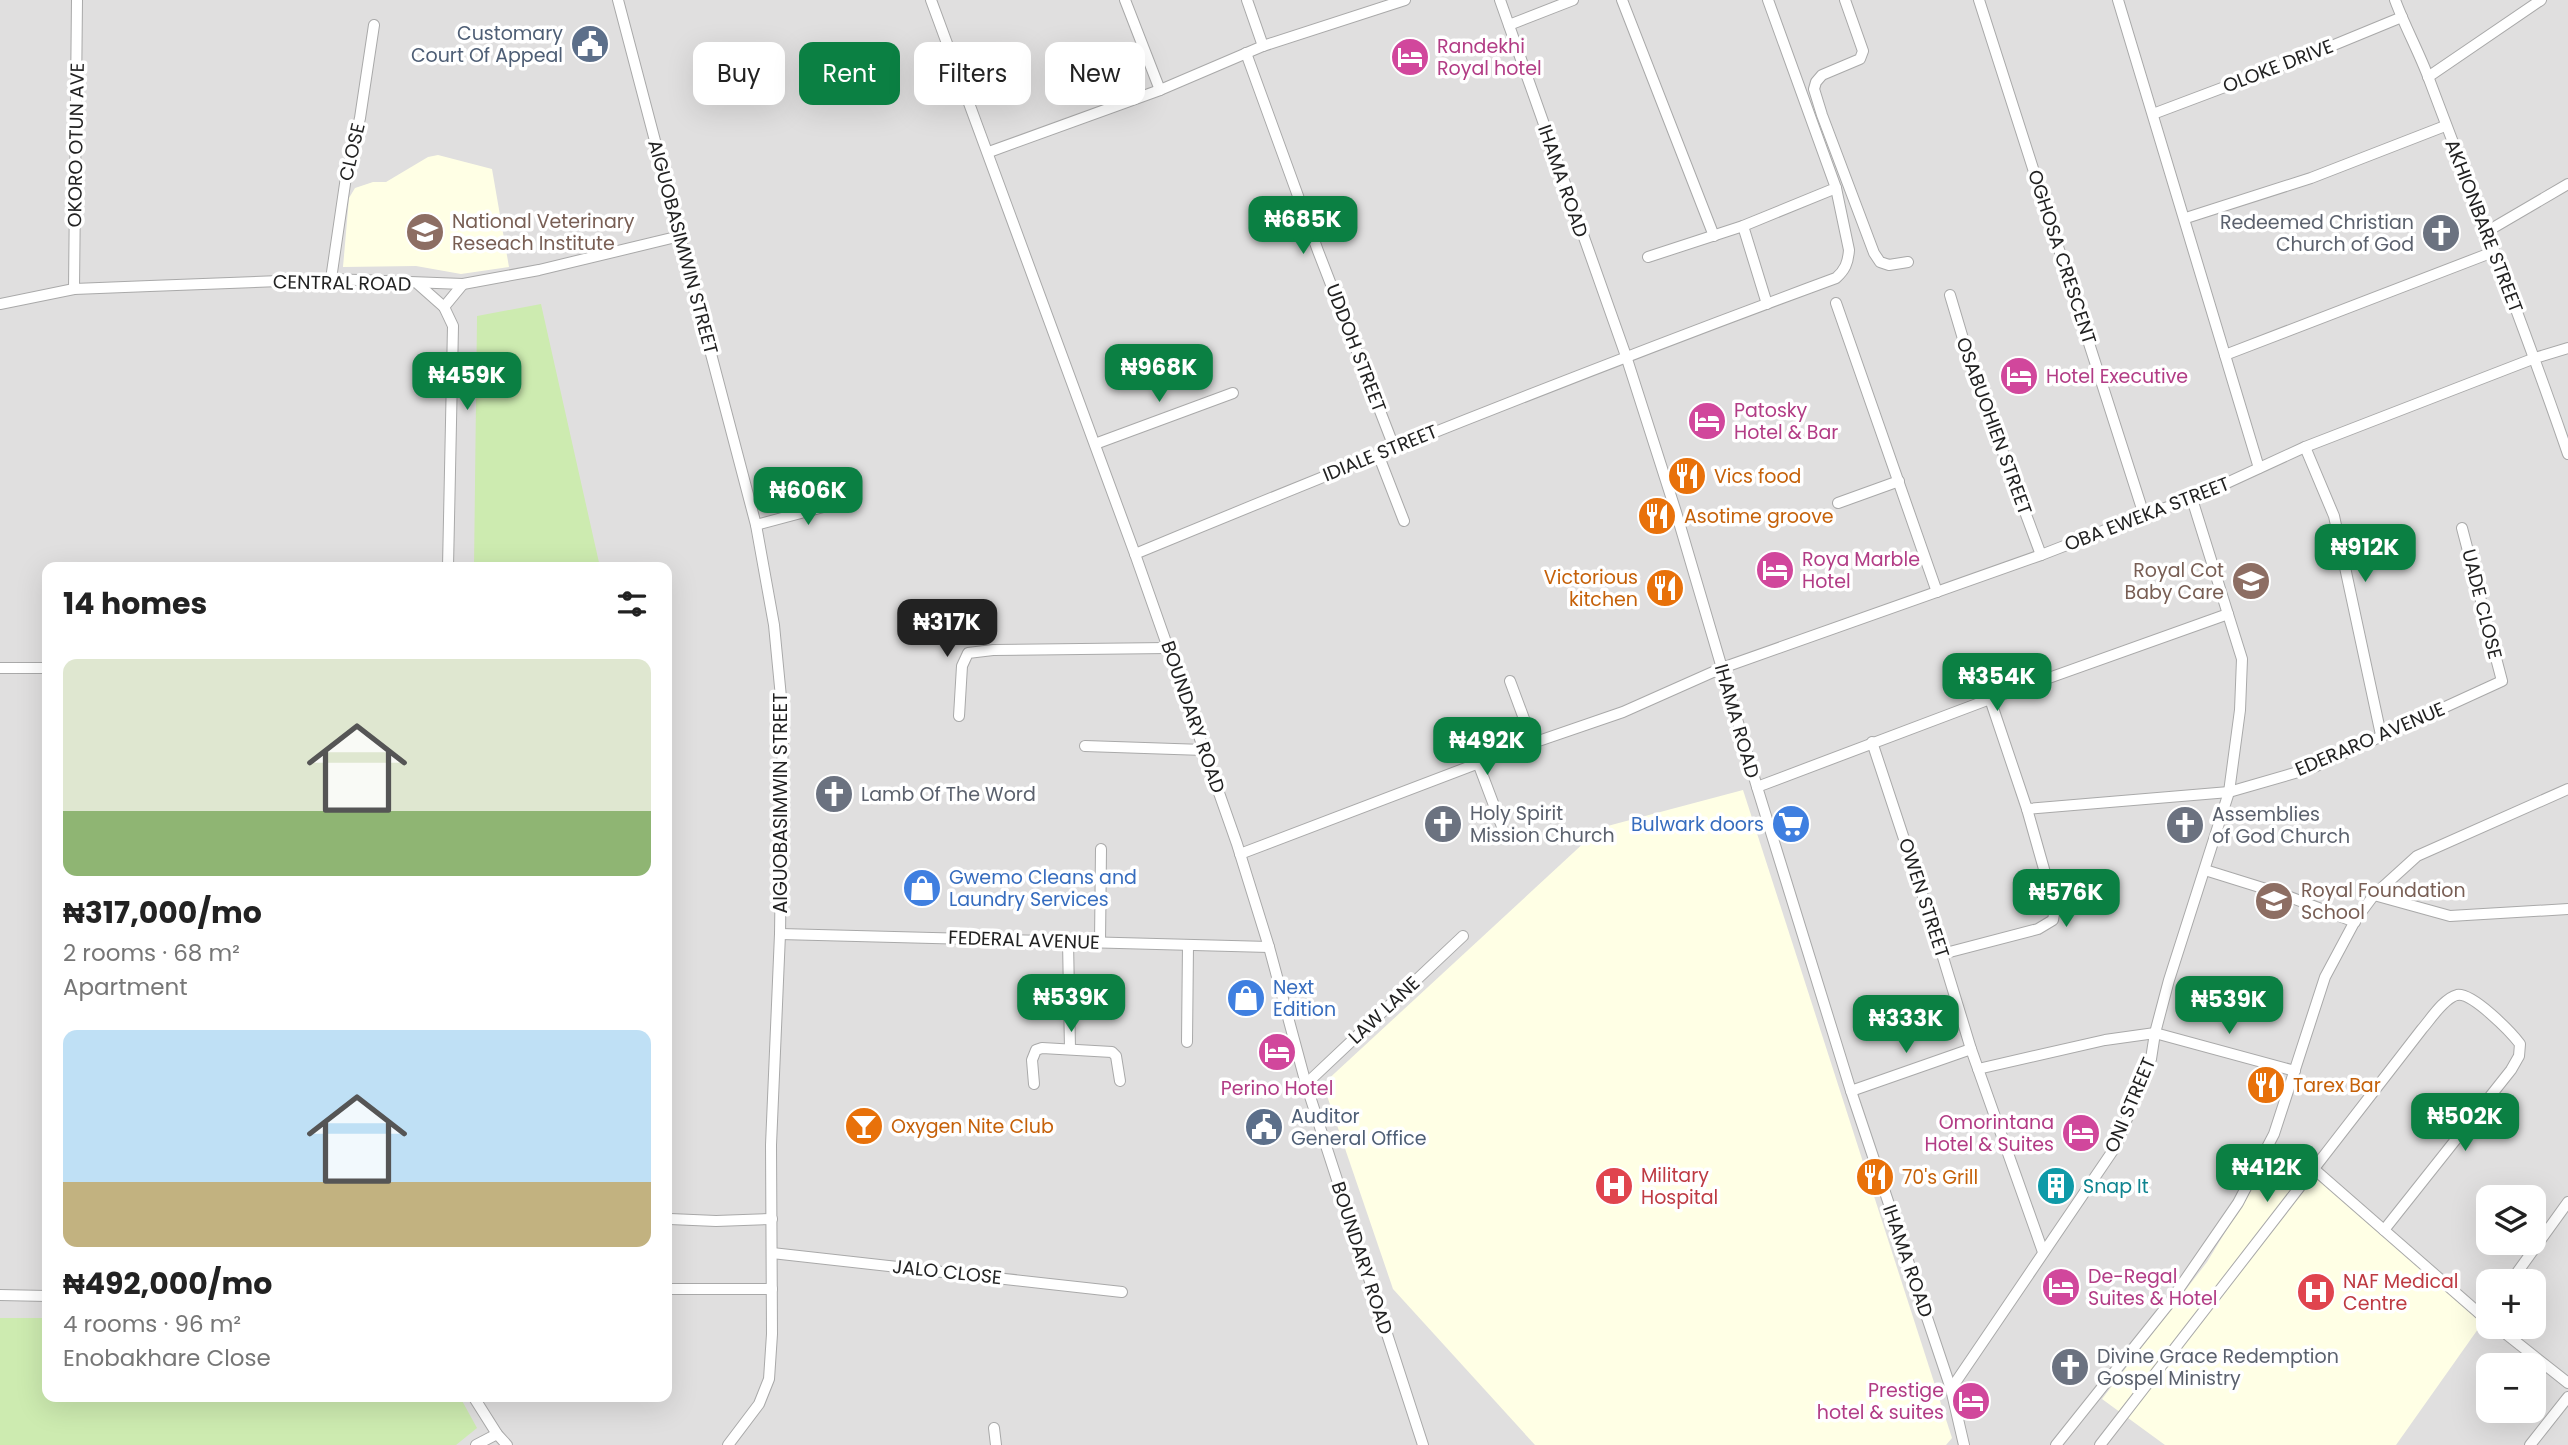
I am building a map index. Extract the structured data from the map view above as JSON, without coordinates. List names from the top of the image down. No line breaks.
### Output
{"streets":{"street":["OLOKE DRIVE","OKORO OTUN AVE","CLOSE","IHAMA ROAD","AKHIONBARE STREET","AIGUOBASIMWIN STREET","OGHOSA CRESCENT","CENTRAL ROAD","UDDOH STREET","OSABUOHIEN STREET","IDIALE STREET","OBA EWEKA STREET","UADE CLOSE","BOUNDARY ROAD","EDERARO AVENUE","OWEN STREET","FEDERAL AVENUE","LAW LANE","ONI STREET","JALO CLOSE"]},"crossings":[["OLOKE DRIVE","AKHIONBARE STREET"],["OKORO OTUN AVE","CENTRAL ROAD"],["CLOSE","CENTRAL ROAD"],["IHAMA ROAD","IDIALE STREET"],["IHAMA ROAD","OBA EWEKA STREET"],["IHAMA ROAD","ONI STREET"],["AKHIONBARE STREET","OBA EWEKA STREET"],["AIGUOBASIMWIN STREET","CENTRAL ROAD"],["AIGUOBASIMWIN STREET","FEDERAL AVENUE"],["AIGUOBASIMWIN STREET","JALO CLOSE"],["OGHOSA CRESCENT","OBA EWEKA STREET"],["UDDOH STREET","IDIALE STREET"],["OSABUOHIEN STREET","OBA EWEKA STREET"],["IDIALE STREET","BOUNDARY ROAD"],["OBA EWEKA STREET","BOUNDARY ROAD"],["OBA EWEKA STREET","ONI STREET"],["UADE CLOSE","EDERARO AVENUE"],["BOUNDARY ROAD","FEDERAL AVENUE"],["BOUNDARY ROAD","LAW LANE"],["EDERARO AVENUE","ONI STREET"],["OWEN STREET","ONI STREET"]],"places":{"public building":["Customary Court Of Appeal","Auditor General Office"],"hotel":["Randekhi Royal hotel","Hotel Executive","Patosky Hotel & Bar","Roya Marble Hotel","Perino Hotel","Omorintana Hotel & Suites","De-Regal Suites & Hotel","Prestige hotel & suites"],"school or university":["National Veterinary Reseach Institute","Royal Cot Baby Care","Royal Foundation School"],"church":["Redeemed Christian Church of God","Lamb Of The Word","Holy Spirit Mission Church","Assemblies of God Church","Divine Grace Redemption Gospel Ministry"],"restaurant":["Vics food","Asotime groove","Victorious kitchen","Tarex Bar","70's Grill"],"supermarket":["Bulwark doors"],"shop":["Gwemo Cleans and Laundry Services","Next Edition"],"bar":["Oxygen Nite Club"],"hospital":["Military Hospital","NAF Medical Centre"],"building":["Snap It"]},"page":{"chip":["Buy","Rent","Filters","New"],"price":["₦685K","₦968K","₦459K","₦606K","₦912K","₦317K","₦354K","₦492K","₦576K","₦539K","₦539K","₦333K","₦502K","₦412K"],"heading":"14 homes","list":[{"name":"₦317,000/mo","note":"2 rooms · 68 m² · Apartment"},{"name":"₦492,000/mo","note":"4 rooms · 96 m² · Enobakhare Close"}],"map_buttons":["+","−"]}}
